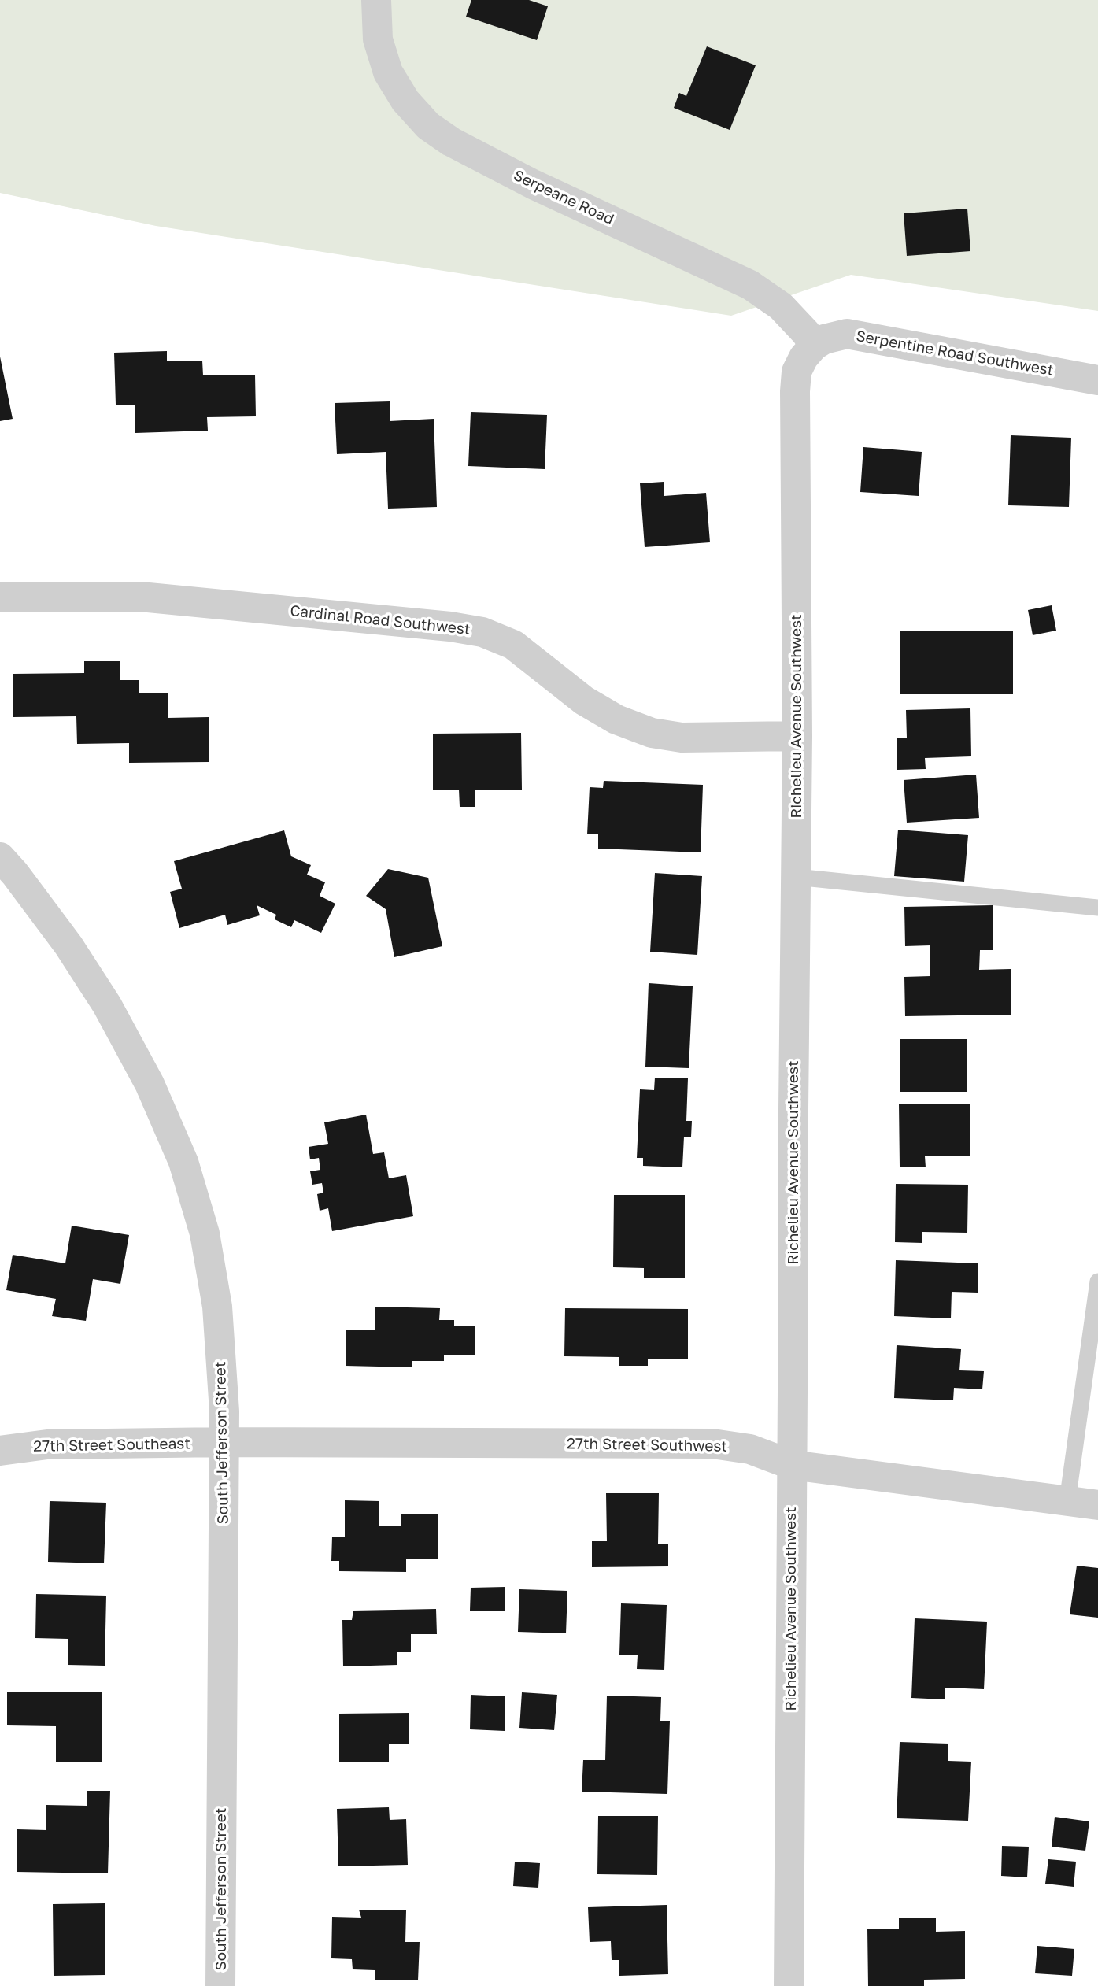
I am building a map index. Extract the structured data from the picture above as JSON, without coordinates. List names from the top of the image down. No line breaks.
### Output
{"streets":{"street":["Serpeane Road","Serpentine Road Southwest","Cardinal Road Southwest","Richelieu Avenue Southwest","South Jefferson Street","27th Street Southeast","27th Street Southwest"]},"crossings":[["Serpeane Road","Serpentine Road Southwest"],["Serpeane Road","Richelieu Avenue Southwest"],["Serpentine Road Southwest","Richelieu Avenue Southwest"],["Cardinal Road Southwest","Richelieu Avenue Southwest"],["Richelieu Avenue Southwest","27th Street Southwest"],["South Jefferson Street","27th Street Southeast"],["South Jefferson Street","27th Street Southwest"],["27th Street Southeast","27th Street Southwest"]]}
